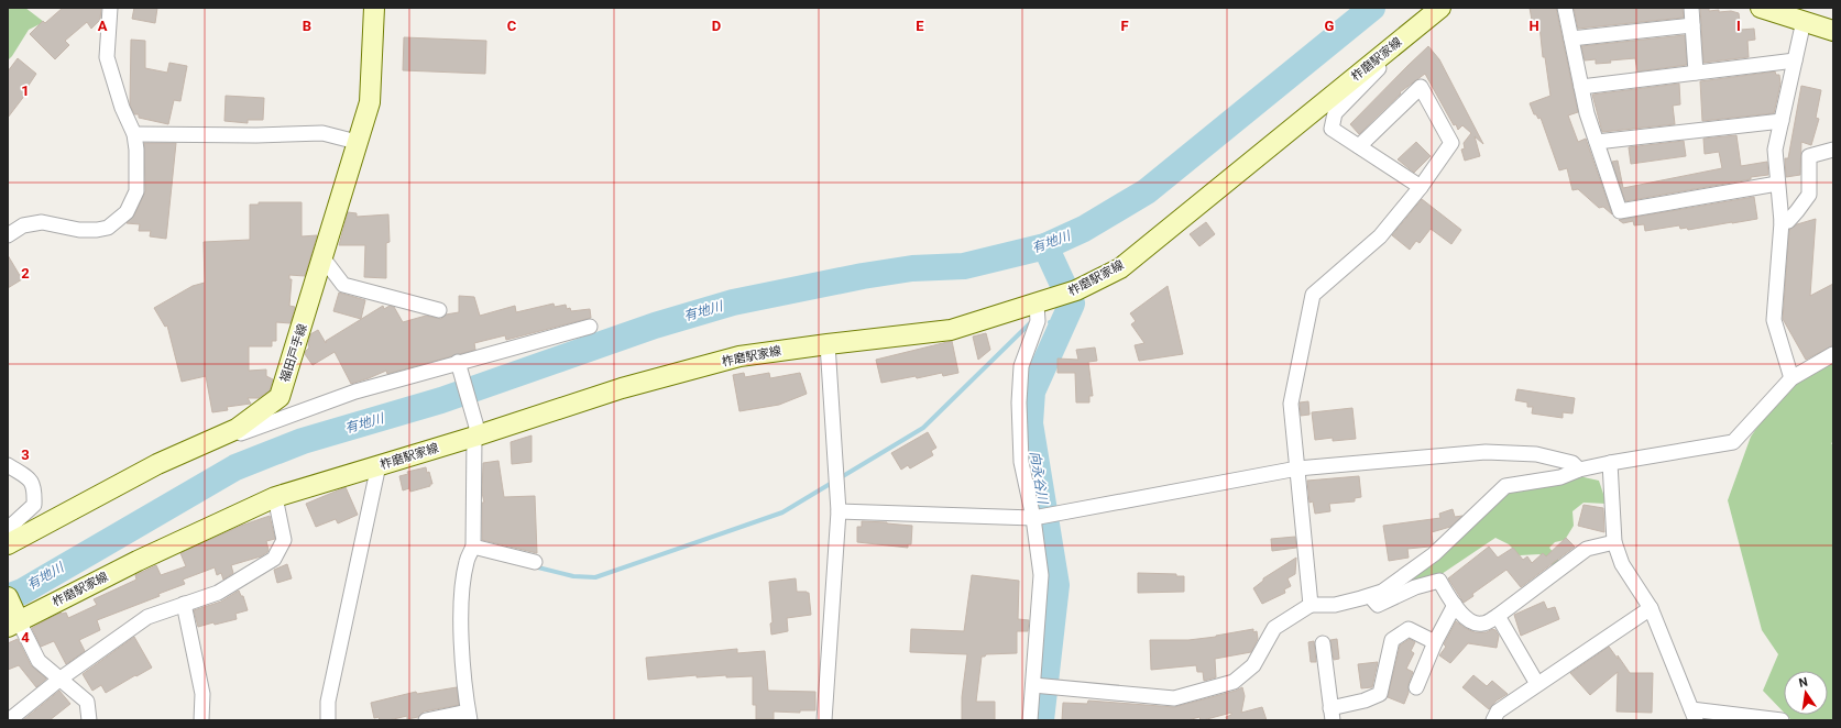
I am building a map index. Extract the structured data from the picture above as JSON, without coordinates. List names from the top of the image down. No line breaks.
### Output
{"streets":{"main road":["柞磨駅家線","福田戸手線"]},"water":["有地川","向永谷川"],"north":"top","grid":{"columns":["A","B","C","D","E","F","G","H","I"],"rows":["1","2","3","4"]}}
